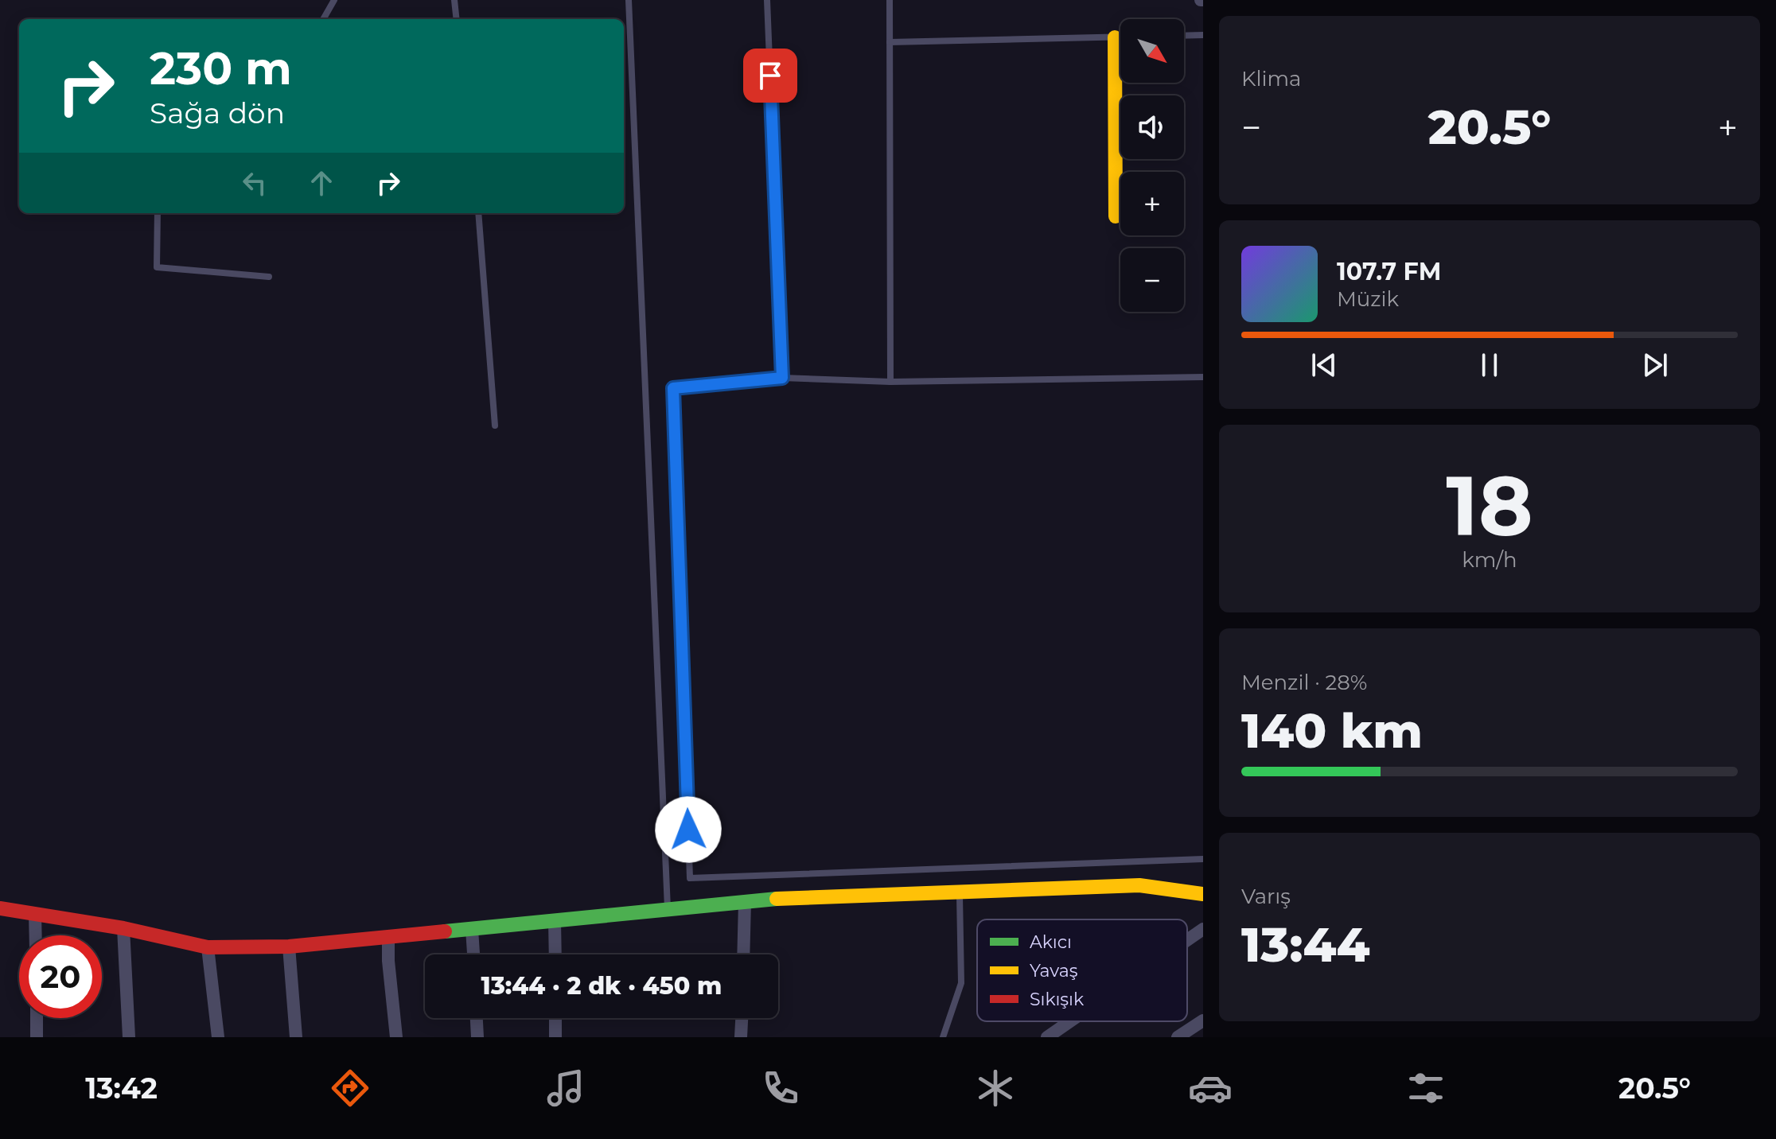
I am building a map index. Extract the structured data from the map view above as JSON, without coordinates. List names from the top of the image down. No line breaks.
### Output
{"legend":["Akıcı","Yavaş","Sıkışık"],"north":"bottom right","page":{"tile":["Klima",["18","km/h"],["Menzil · 28%","140 km"],["Varış","13:44"]],"map_buttons":["+","−"],"turn":["230 m","Sağa dön"],"heat":["−","20.5°","+"],"song":["107.7 FM","Müzik"],"limit":"20","trip":"13:44 · 2 dk · 450 m","tabs":["13:42","20.5°"]}}
